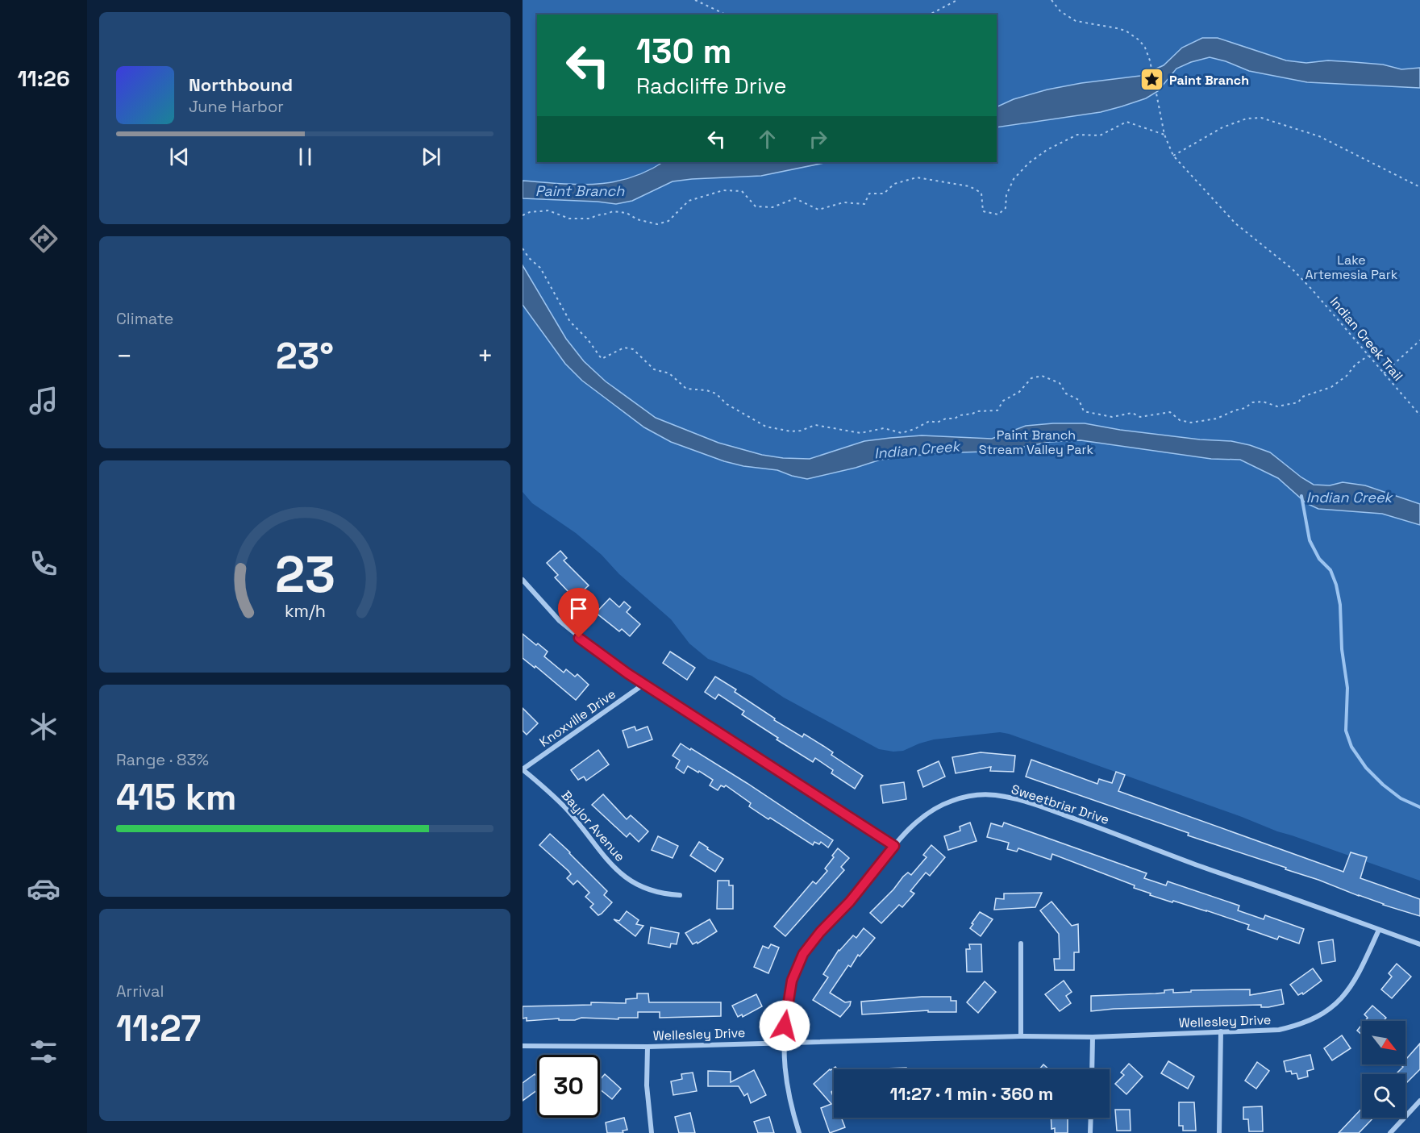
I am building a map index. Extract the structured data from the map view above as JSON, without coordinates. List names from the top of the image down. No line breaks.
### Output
{"streets":{"street":["Knoxville Drive","Sweetbriar Drive","Baylor Avenue","Wellesley Drive"],"path":["Indian Creek Trail"]},"crossings":[["Knoxville Drive","Baylor Avenue"],["Sweetbriar Drive","Wellesley Drive"]],"water":["Paint Branch","Indian Creek"],"parks":["Lake Artemesia Park","Paint Branch Stream Valley Park"],"places":{"place":["Paint Branch"]},"north":"bottom right","page":{"tabs":"11:26","turn":["130 m","Radcliffe Drive"],"song":["Northbound","June Harbor"],"tile":["Climate",["Range · 83%","415 km"],["Arrival","11:27"]],"heat":["−","23°","+"],"limit":"30","trip":"11:27 · 1 min · 360 m","gauge":["23","km/h"]}}
